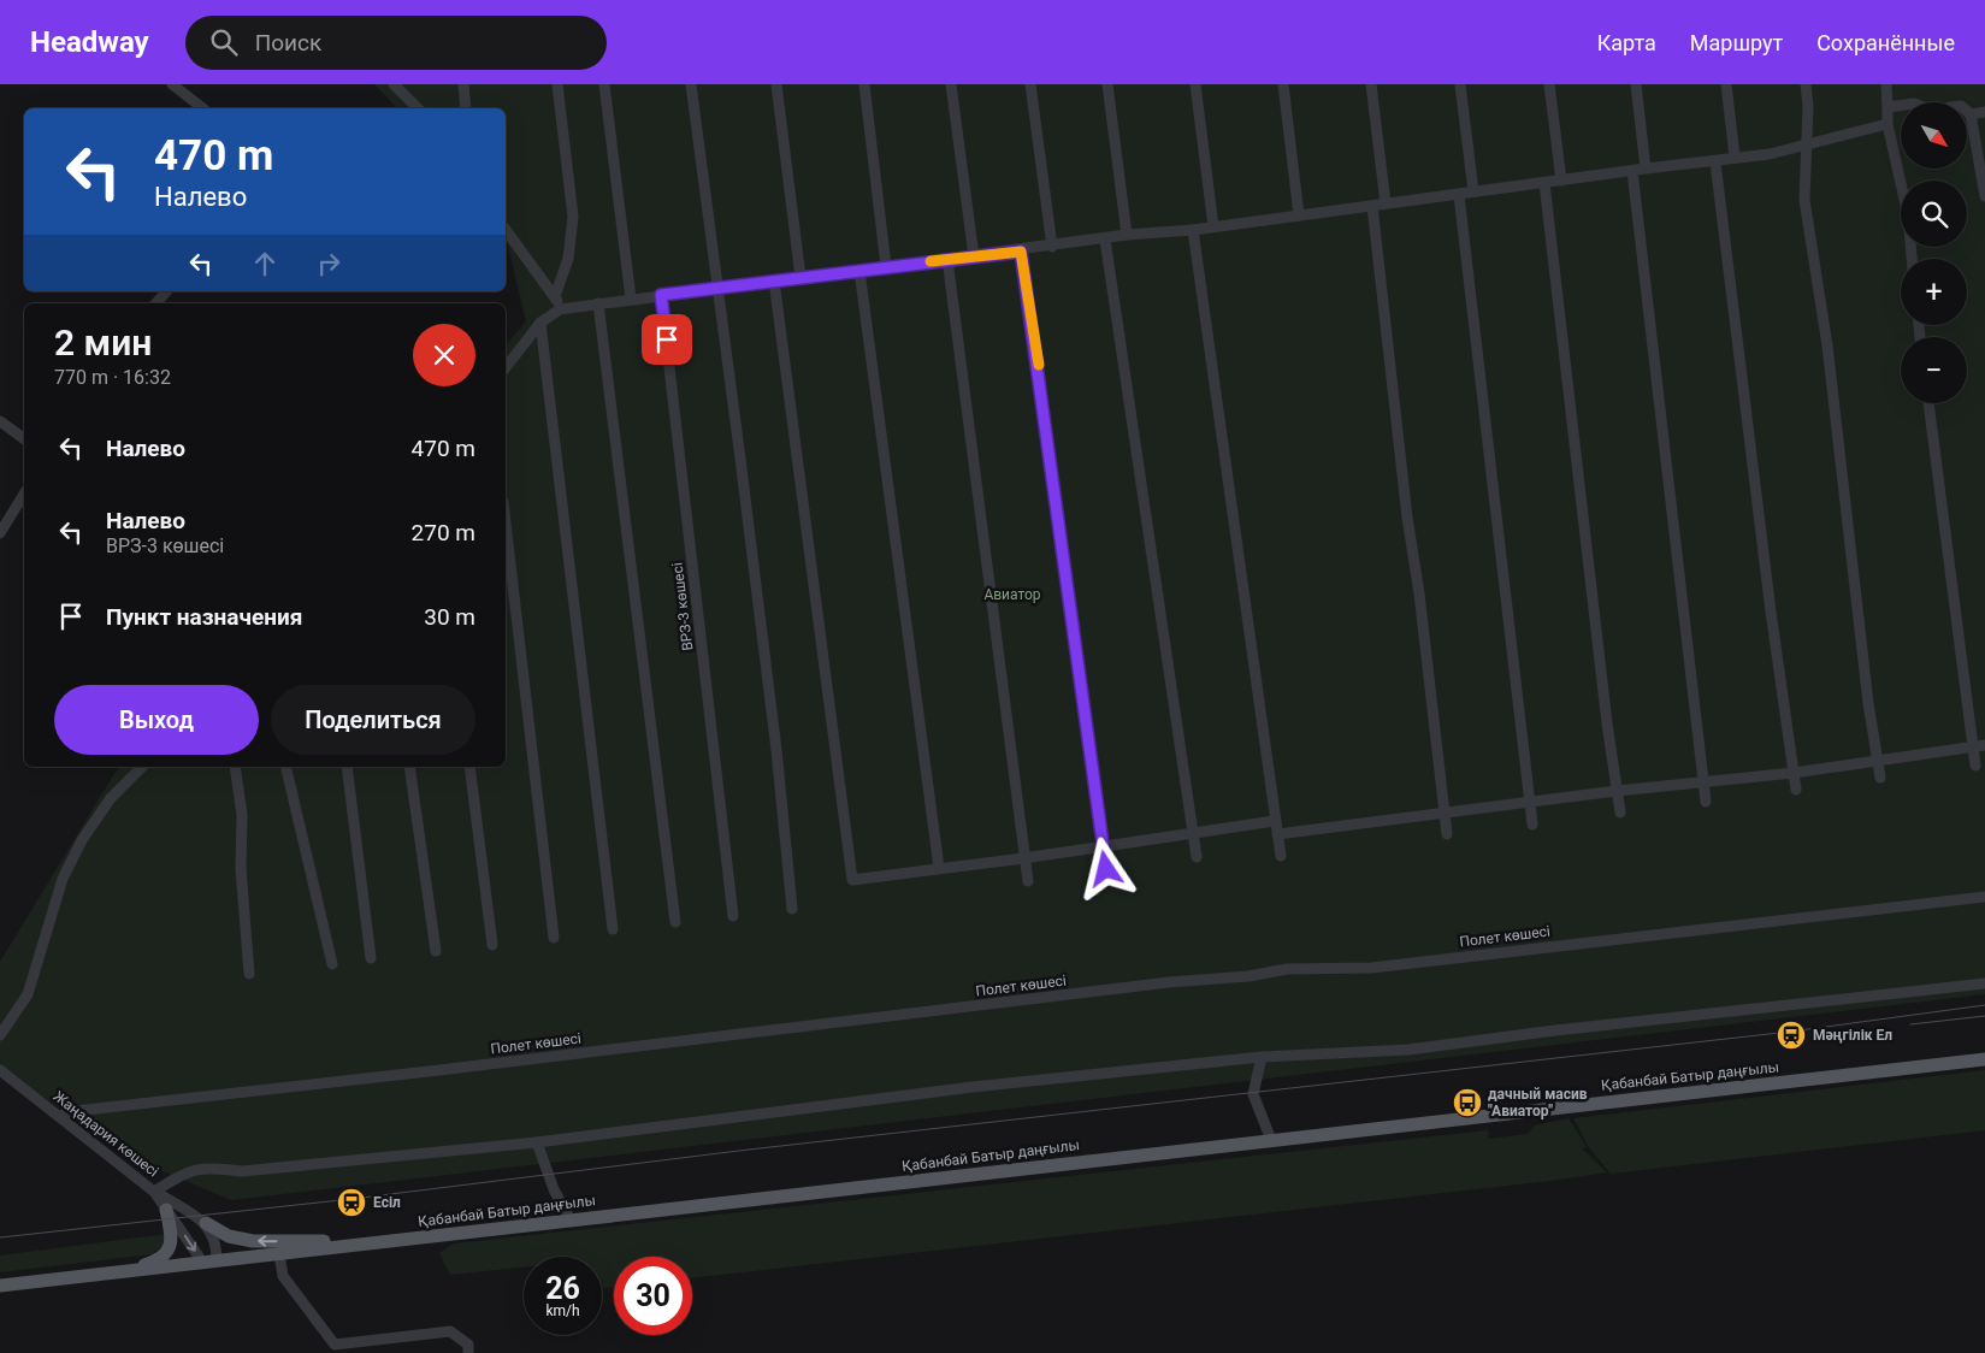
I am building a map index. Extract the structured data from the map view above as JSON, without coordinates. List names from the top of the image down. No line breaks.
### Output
{"streets":{"main road":["Қабанбай Батыр даңғылы"],"street":["ВРЗ-3 көшесі","Полет көшесі","Жаңадария көшесі"]},"crossings":[["Полет көшесі","Жаңадария көшесі"],["Қабанбай Батыр даңғылы","Жаңадария көшесі"]],"parks":["Авиатор"],"places":{"station":["Мәңгілік Ел","Есіл"],"bus stop":["дачный масив \"Авиатор\""]},"north":"bottom right","page":{"header":"Headway","search":"Поиск","nav":["Карта","Маршрут","Сохранённые"],"map_buttons":["+","−"],"turn":["470 m","Налево"],"heading":["2 мин","770 m · 16:32"],"list":[{"name":"Налево","value":"470 m"},{"name":"Налево","note":"ВРЗ-3 көшесі","value":"270 m"},{"name":"Пункт назначения","value":"30 m"}],"buttons":["Выход","Поделиться"],"speed":"26 km/h","limit":"30"}}
